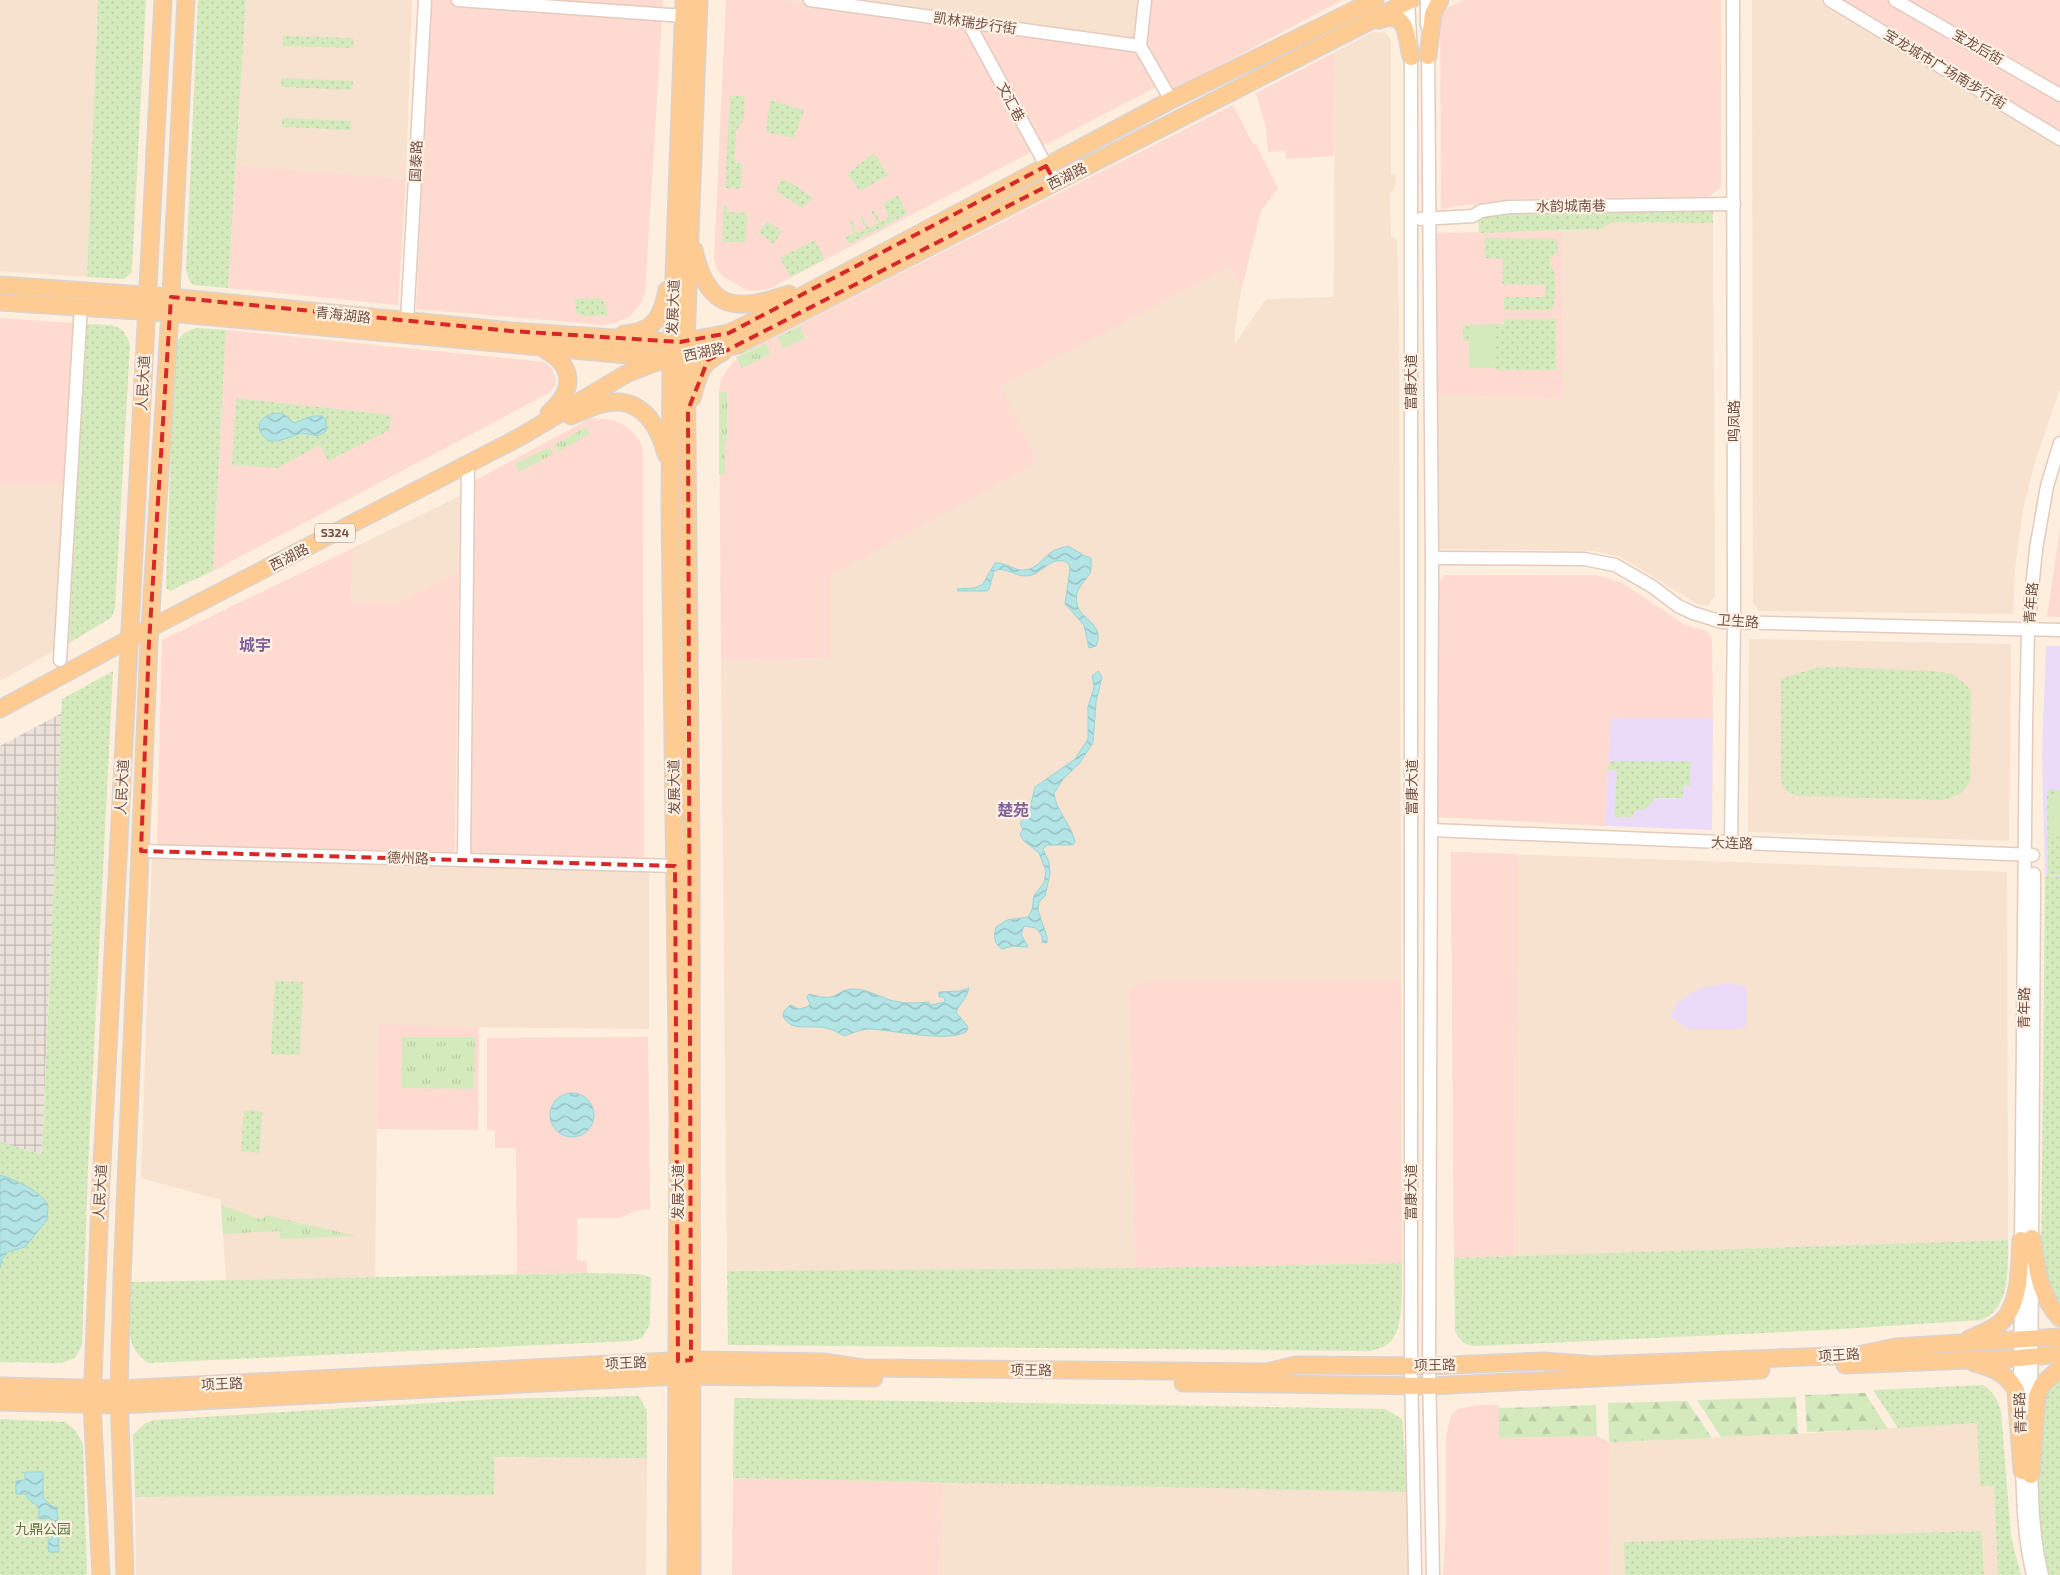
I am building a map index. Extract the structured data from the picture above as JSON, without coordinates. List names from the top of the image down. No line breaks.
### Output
{"streets":{"main road":["西湖路","发展大道","青海湖路","人民大道","S324","项王路"],"street":["凯林瑞步行街","宝龙后街","宝龙城市广场南步行街","文汇巷","国泰路","水韵城南巷","富康大道","鸣凤路","青年路","卫生路","大连路","德州路"]},"crossings":[["凯林瑞步行街","文汇巷"],["文汇巷","西湖路"],["国泰路","青海湖路"],["西湖路","发展大道"],["西湖路","青海湖路"],["西湖路","富康大道"],["西湖路","人民大道"],["水韵城南巷","富康大道"],["水韵城南巷","鸣凤路"],["发展大道","青海湖路"],["发展大道","德州路"],["发展大道","项王路"],["青海湖路","人民大道"],["富康大道","卫生路"],["富康大道","大连路"],["富康大道","项王路"],["人民大道","德州路"],["人民大道","项王路"],["鸣凤路","卫生路"],["鸣凤路","大连路"],["青年路","卫生路"],["青年路","大连路"],["青年路","项王路"]],"districts":["城宇","楚苑"],"parks":["九鼎公园"]}
